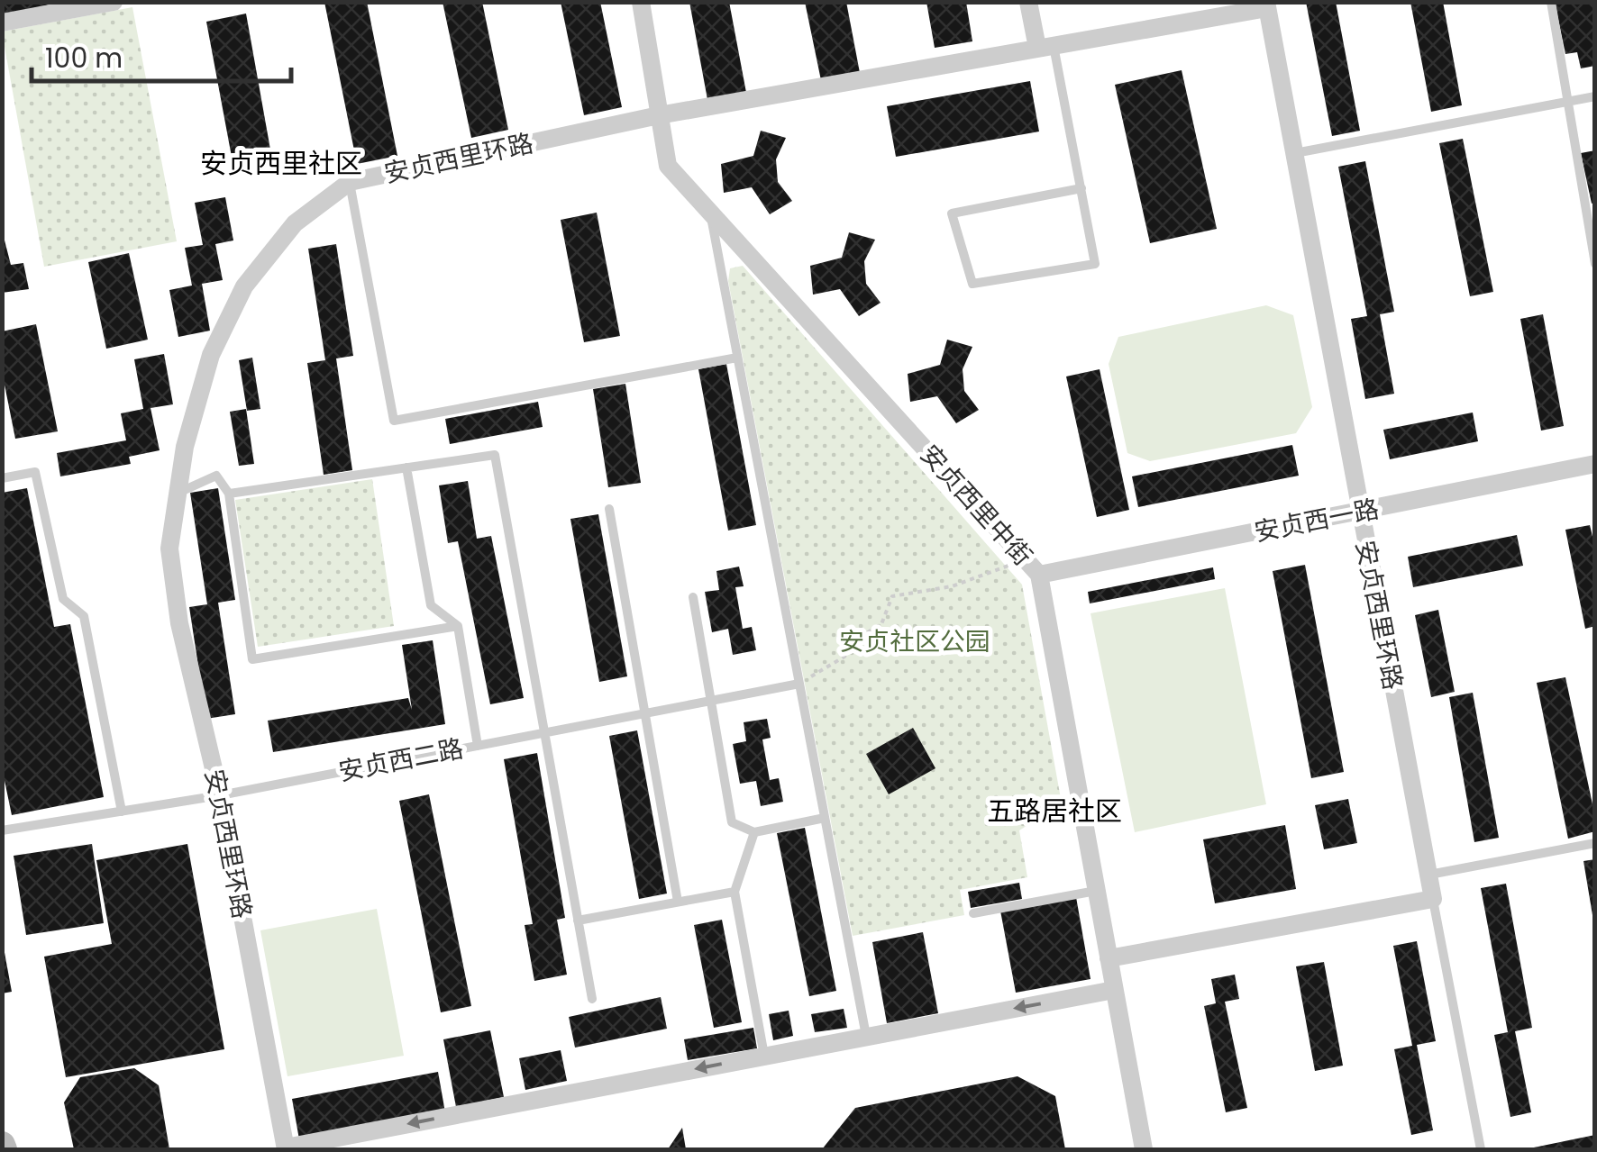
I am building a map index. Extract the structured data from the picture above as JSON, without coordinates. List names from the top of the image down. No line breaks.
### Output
{"streets":{"street":["安贞西里环路","安贞西里中街","安贞西一路"],"lane":["安贞西二路"]},"crossings":[["安贞西里环路","安贞西里中街"],["安贞西里环路","安贞西一路"],["安贞西里环路","安贞西二路"],["安贞西里中街","安贞西一路"]],"districts":["安贞西里社区","五路居社区"],"parks":["安贞社区公园"],"scale_bar":"100 m"}
